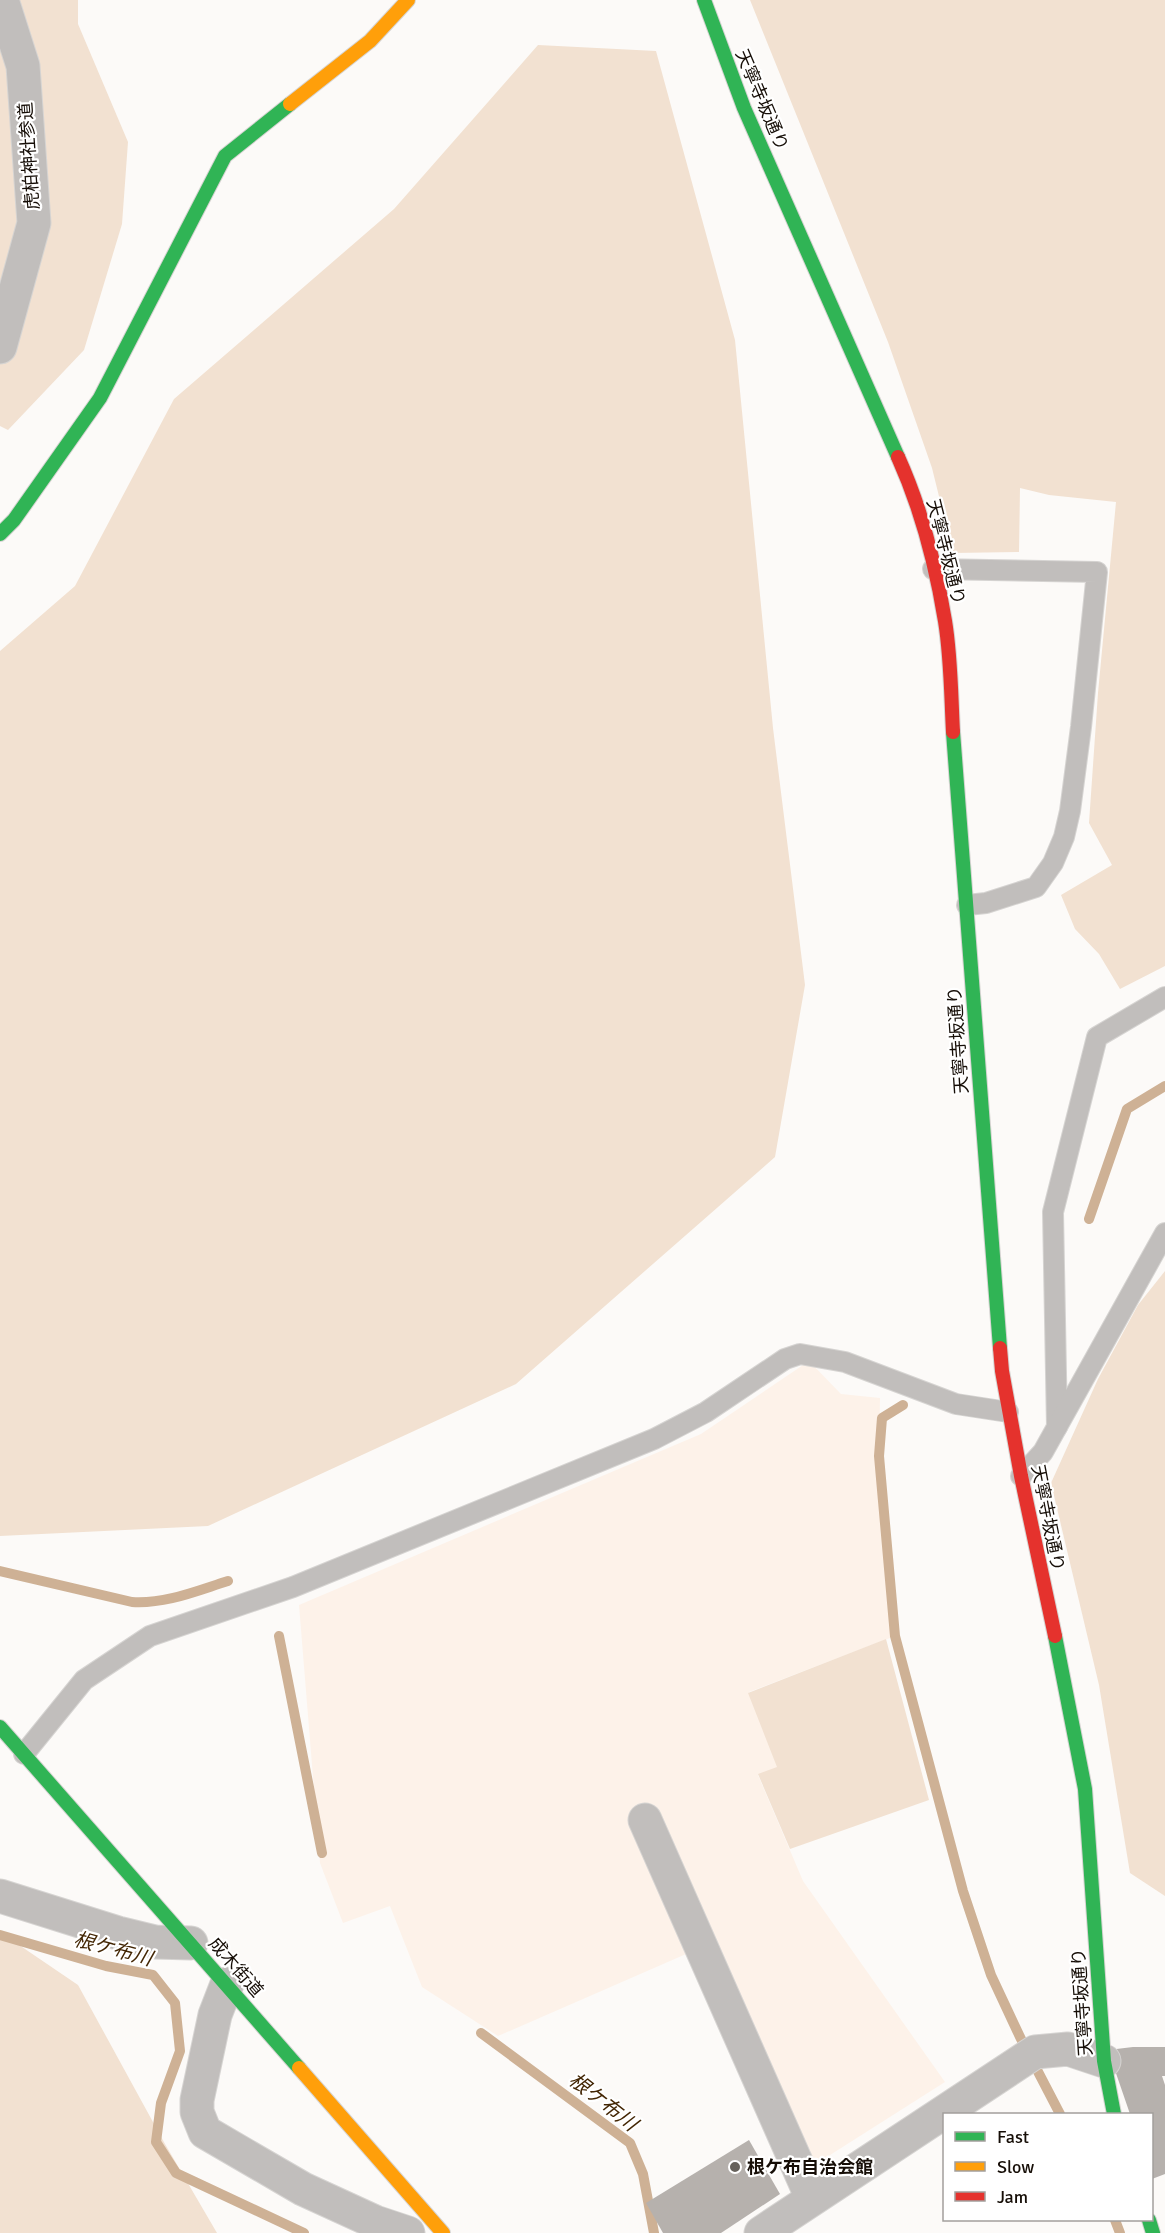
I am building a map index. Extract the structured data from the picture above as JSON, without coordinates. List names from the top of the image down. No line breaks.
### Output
{"streets":{"street":["天寧寺坂通り","虎柏神社参道","成木街道"]},"water":["根ケ布川"],"places":["根ケ布自治会館"],"legend":["Fast","Slow","Jam"]}
